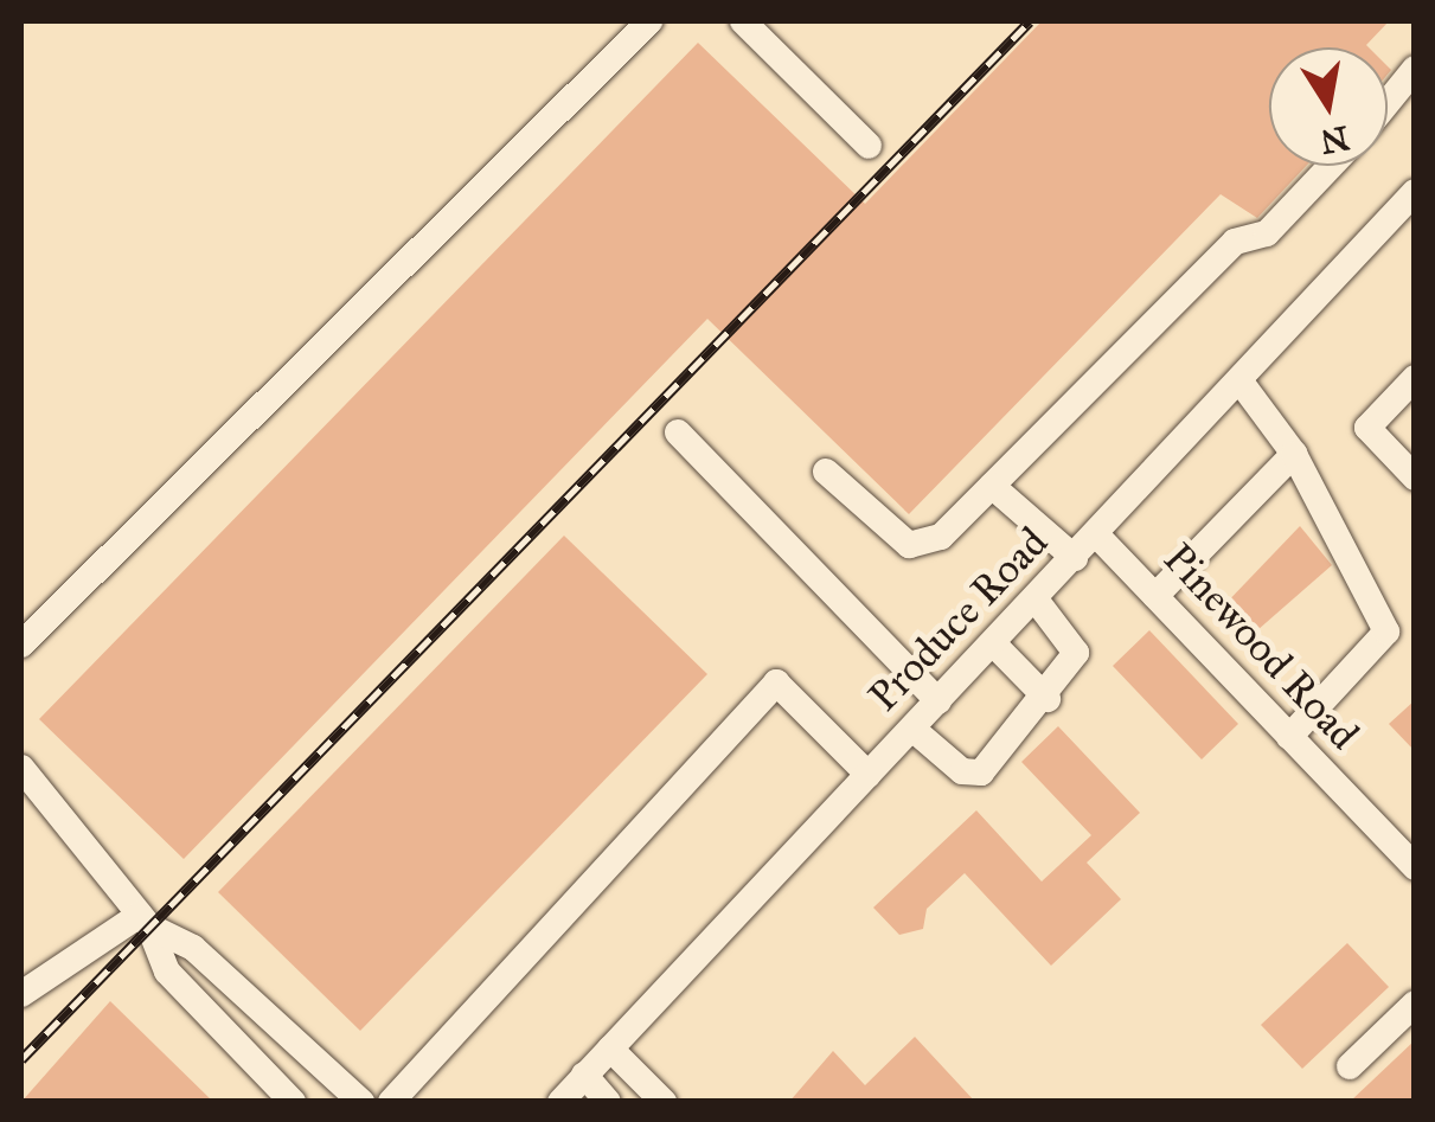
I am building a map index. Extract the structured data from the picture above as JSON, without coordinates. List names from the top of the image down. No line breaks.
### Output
{"streets":{"street":["Produce Road","Pinewood Road"]},"crossings":[["Produce Road","Pinewood Road"]],"north":"bottom"}
